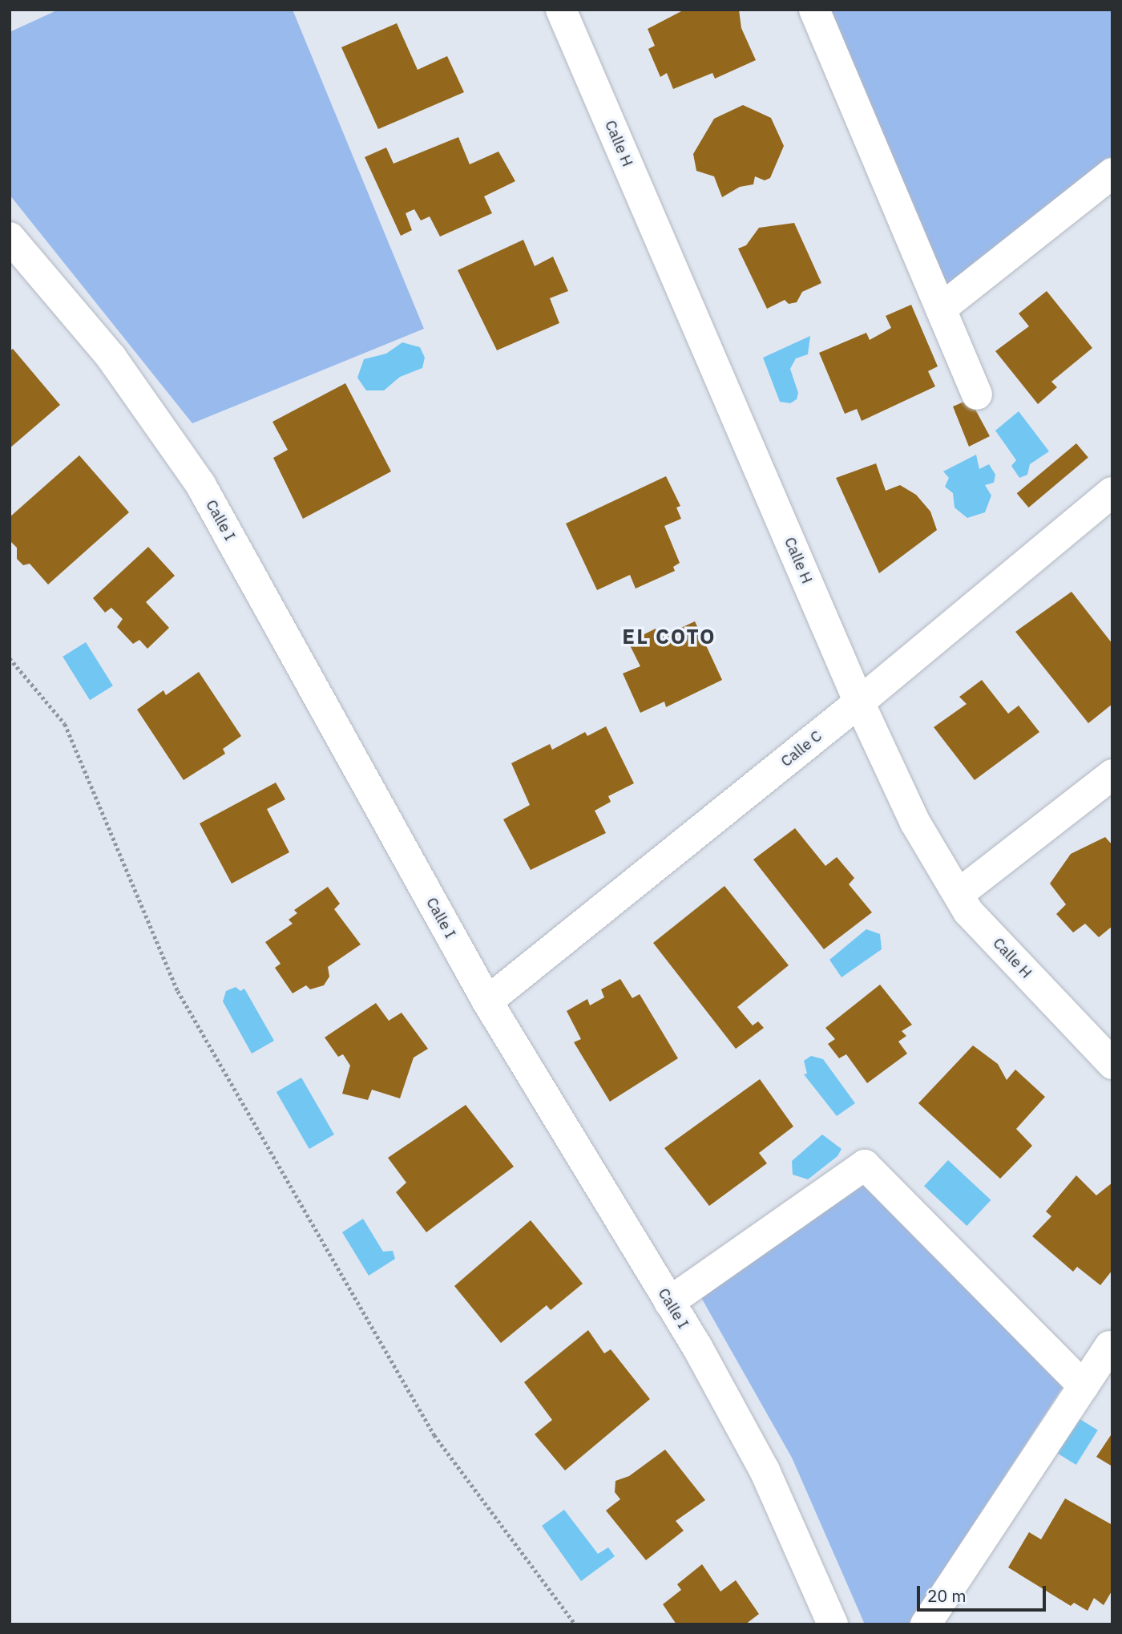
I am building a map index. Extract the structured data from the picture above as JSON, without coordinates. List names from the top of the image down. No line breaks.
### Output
{"streets":{"street":["Calle H","Calle I","Calle C"]},"crossings":[["Calle H","Calle C"],["Calle I","Calle C"]],"districts":["EL COTO"],"scale_bar":"20 m"}
